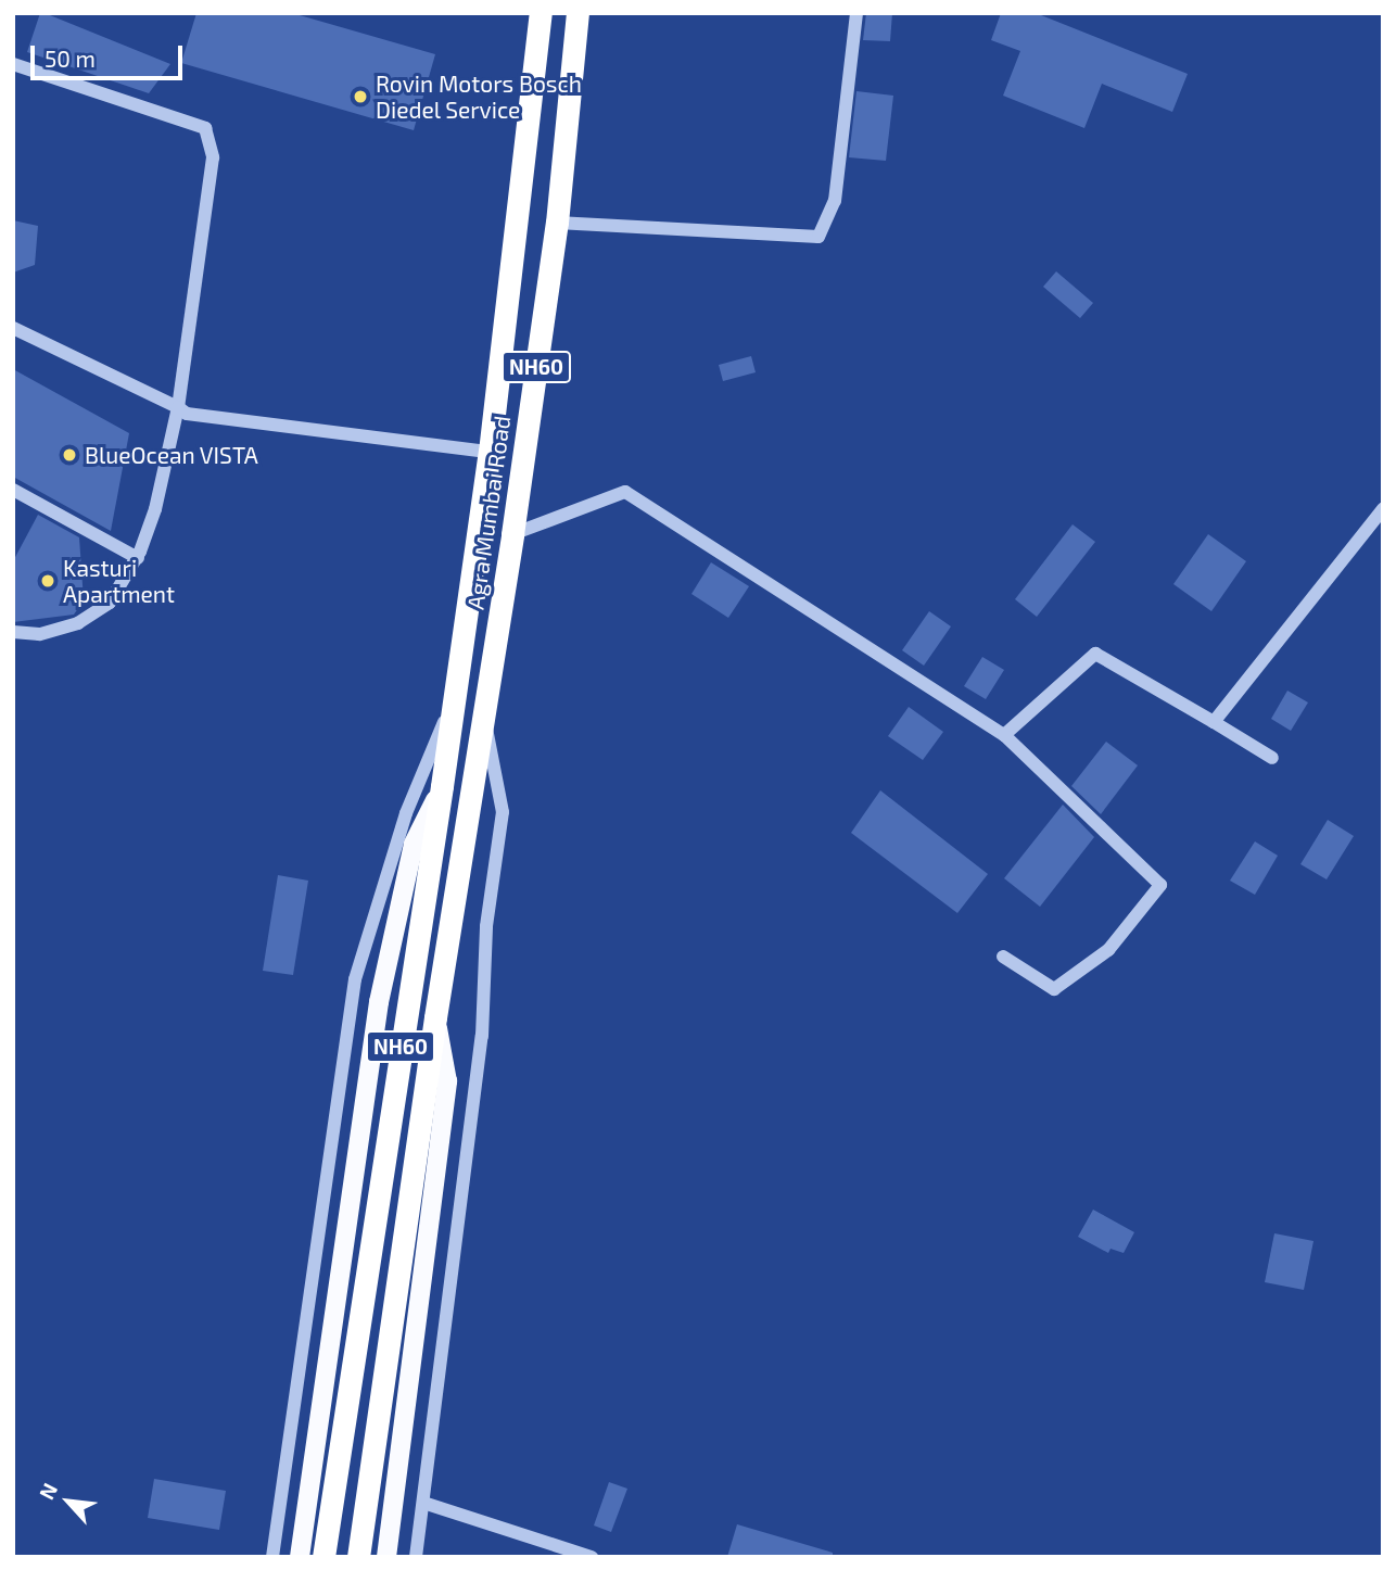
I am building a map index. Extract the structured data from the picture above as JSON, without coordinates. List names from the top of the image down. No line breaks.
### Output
{"streets":{"highway":["NH60","Agra Mumbai Road"]},"crossings":[["NH60","Agra Mumbai Road"]],"places":["Rovin Motors Bosch Diedel Service","BlueOcean VISTA","Kasturi Apartment"],"scale_bar":"50 m","north":"top left"}
